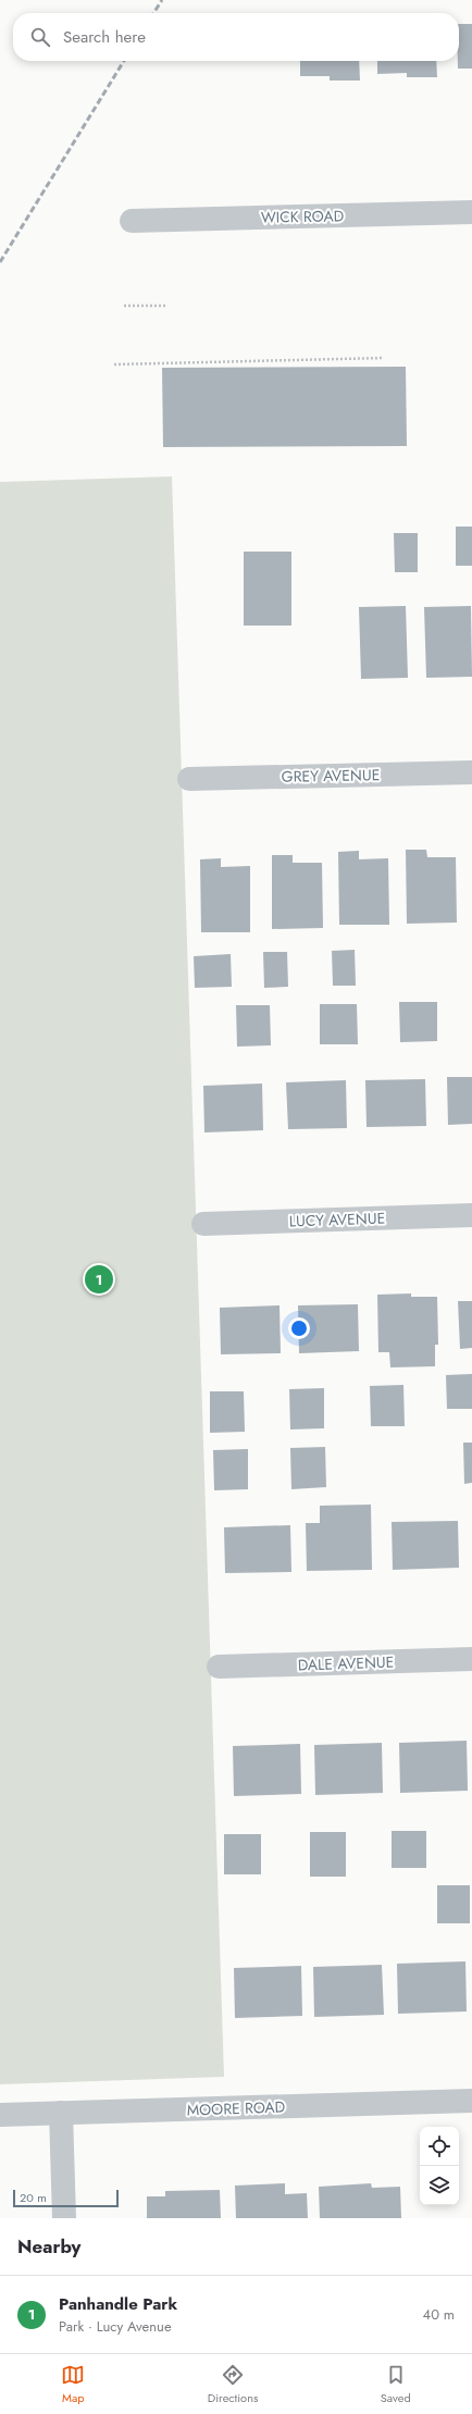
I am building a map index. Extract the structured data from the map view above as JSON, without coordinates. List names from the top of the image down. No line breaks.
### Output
{"streets":{"street":["WICK ROAD","GREY AVENUE","LUCY AVENUE","DALE AVENUE","MOORE ROAD"]},"scale_bar":"20 m","page":{"search":"Search here","pins":"1","scale":"20 m","heading":"Nearby","list":[{"mark":"1","name":"Panhandle Park","note":"Park · Lucy Avenue","value":"40 m"}],"nav":["Map","Directions","Saved"]}}
